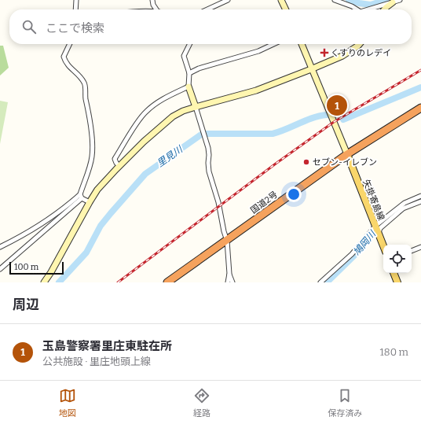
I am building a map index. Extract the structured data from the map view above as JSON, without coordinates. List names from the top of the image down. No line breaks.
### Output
{"streets":{"highway":["国道2号"],"main road":["矢掛寄島線"]},"crossings":[["矢掛寄島線","国道2号"]],"water":["里見川","鳩岡川"],"places":{"health":["くすりのレデイ"],"other":["セブン-イレブン"]},"scale_bar":"100 m","page":{"search":"ここで検索","pins":"1","scale":"100 m","heading":"周辺","list":[{"mark":"1","name":"玉島警察署里庄東駐在所","note":"公共施設 · 里庄地頭上線","value":"180 m"}],"nav":["地図","経路","保存済み"]}}
